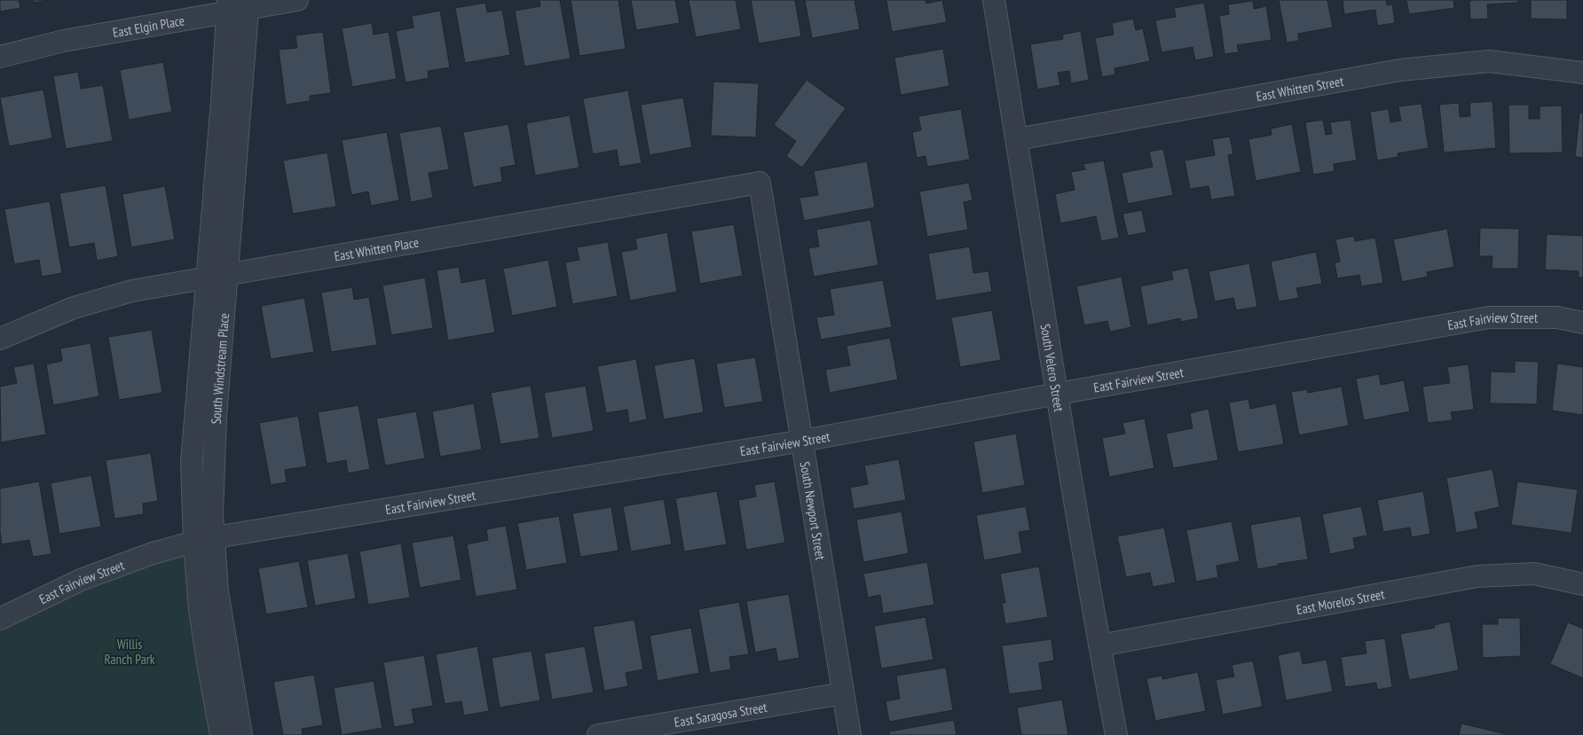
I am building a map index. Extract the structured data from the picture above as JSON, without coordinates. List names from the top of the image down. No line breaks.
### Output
{"streets":{"street":["East Elgin Place","East Whitten Street","East Whitten Place","East Fairview Street","South Windstream Place","South Velero Street","South Newport Street","East Morelos Street","East Saragosa Street"]},"crossings":[["East Elgin Place","South Windstream Place"],["East Whitten Street","South Velero Street"],["East Whitten Place","South Windstream Place"],["East Whitten Place","South Newport Street"],["East Fairview Street","South Windstream Place"],["East Fairview Street","South Velero Street"],["East Fairview Street","South Newport Street"],["South Velero Street","East Morelos Street"],["South Newport Street","East Saragosa Street"]],"parks":["Willis Ranch Park"]}
